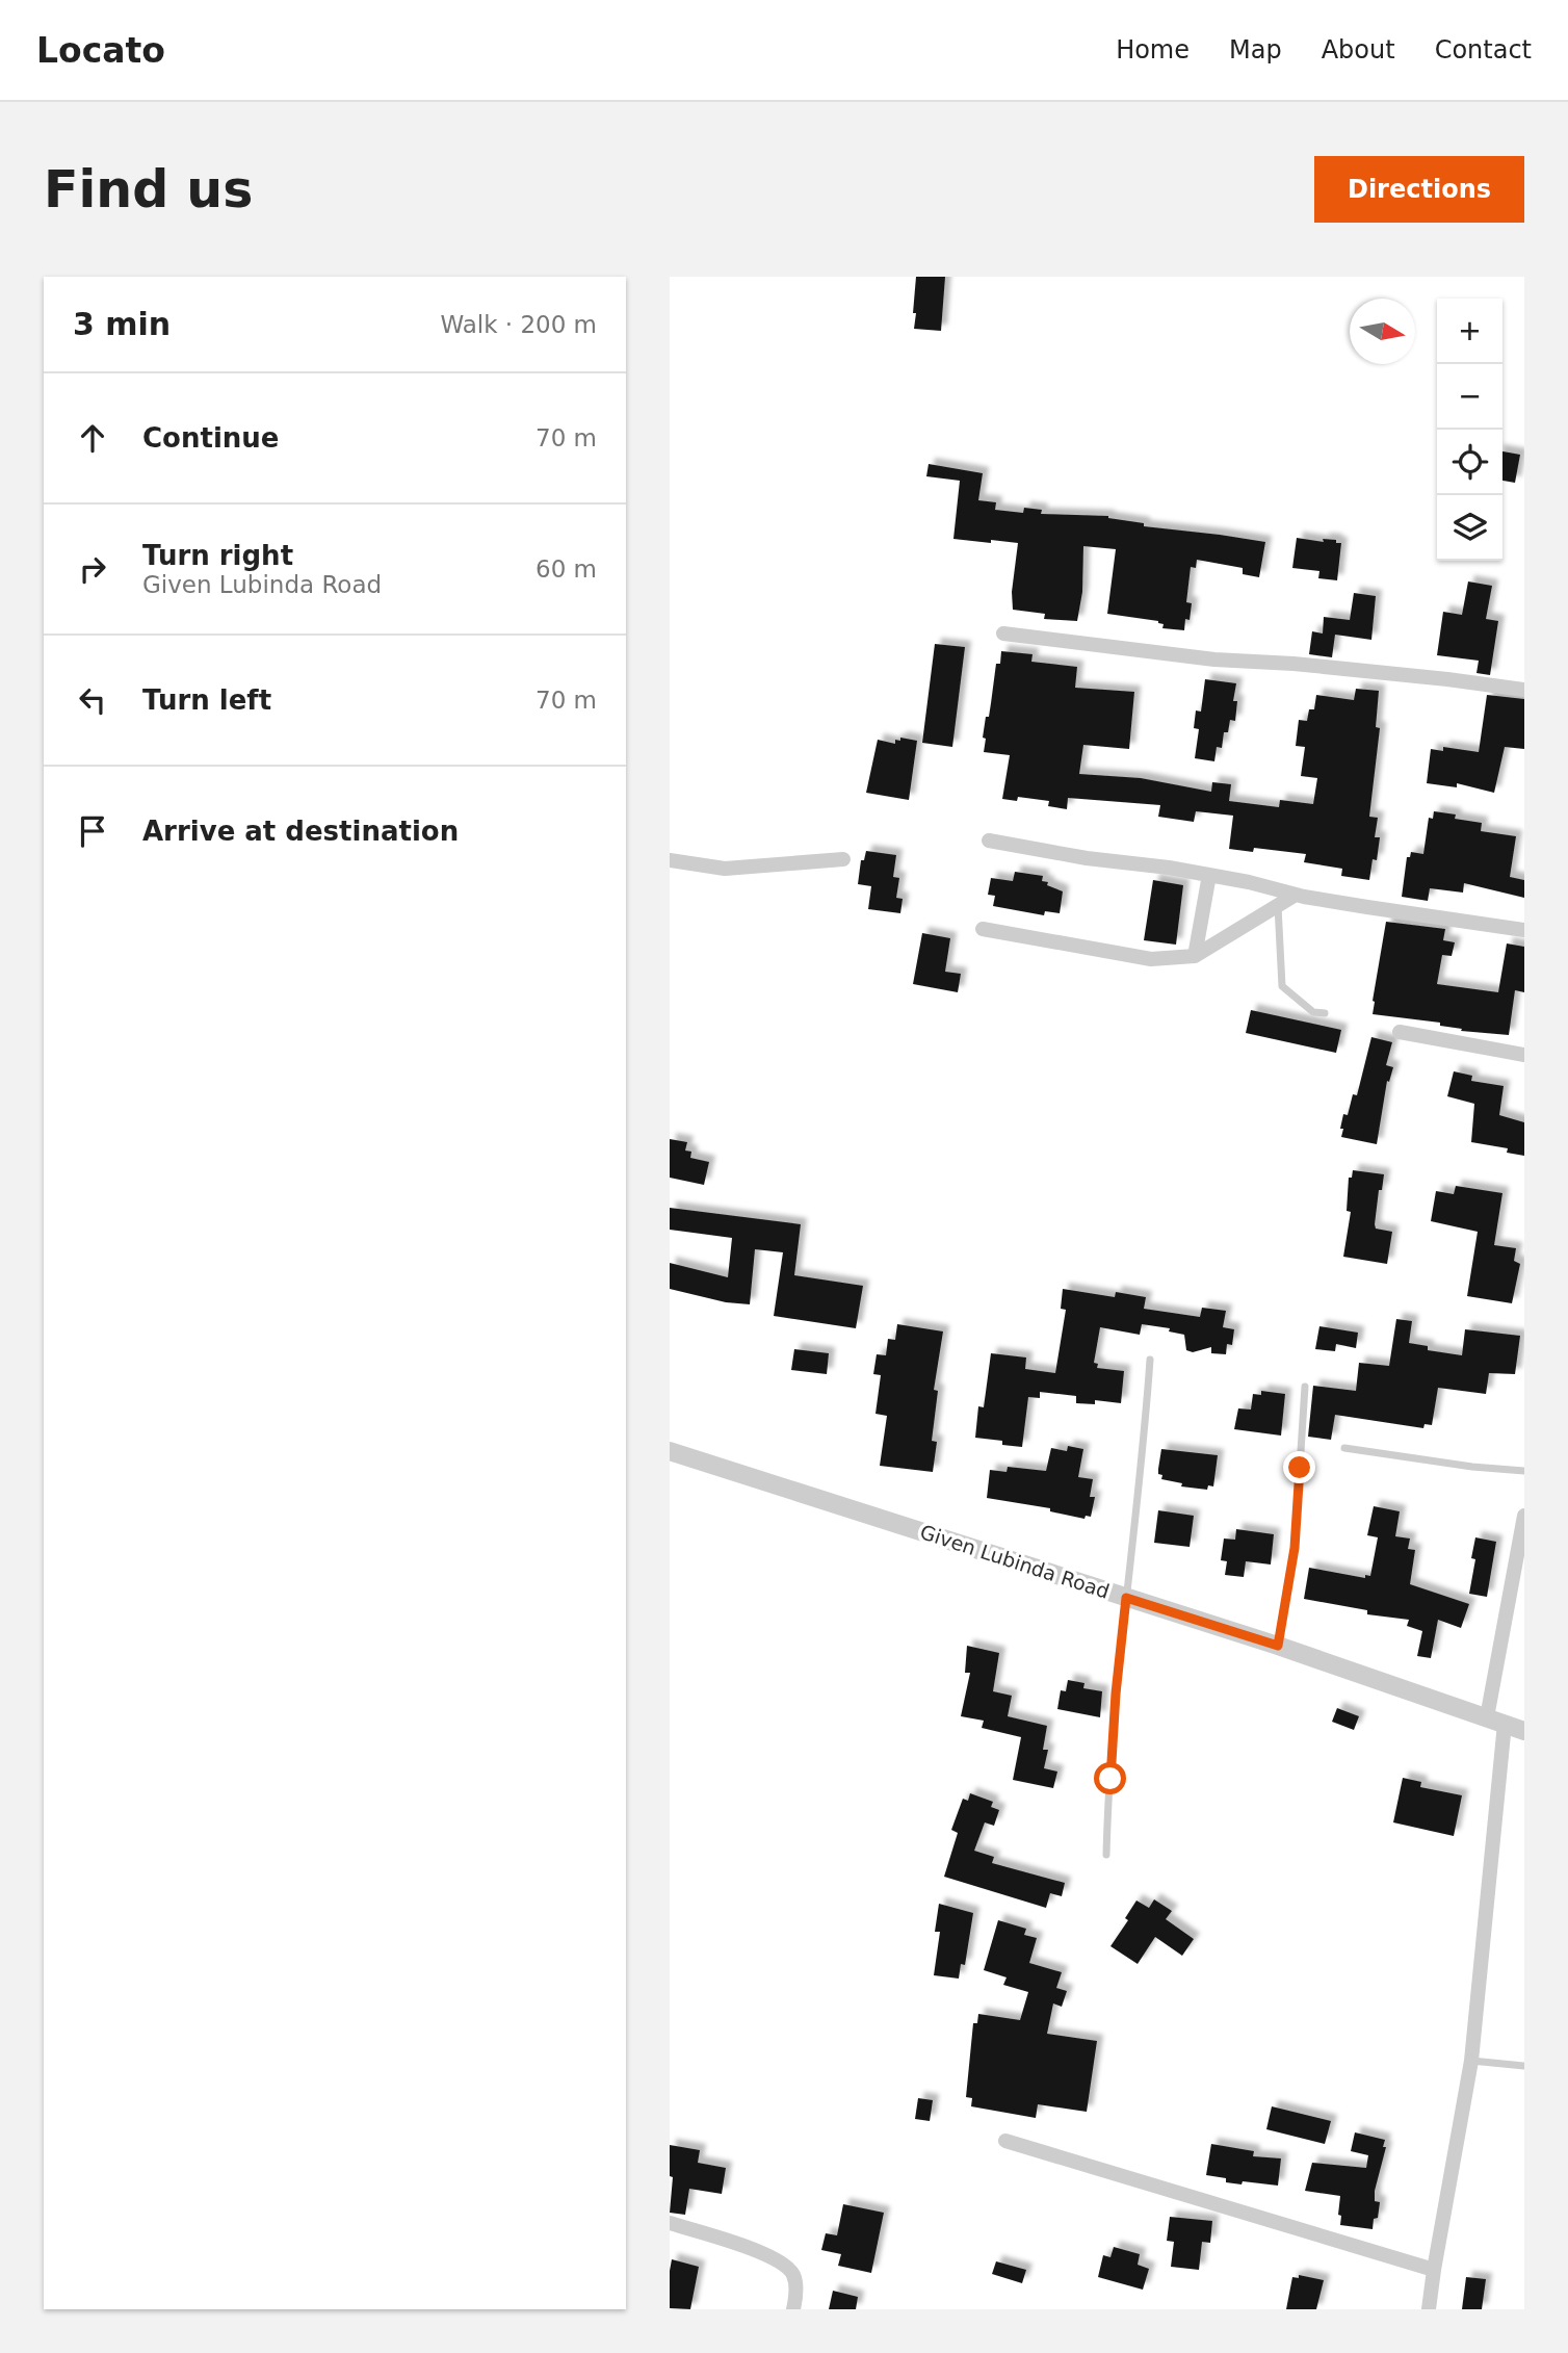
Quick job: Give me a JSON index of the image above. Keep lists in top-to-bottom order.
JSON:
{
  "streets": {
    "street": ["Given Lubinda Road"]
  },
  "north": "right",
  "page": {
    "header": "Locato",
    "nav": [
      "Home",
      "Map",
      "About",
      "Contact"
    ],
    "buttons": "Directions",
    "title": "Find us",
    "heading": ["3 min", "Walk · 200 m"],
    "map_buttons": ["+", "−"],
    "list": [
      ["Continue", "70 m"],
      ["Turn right", "Given Lubinda Road", "60 m"],
      ["Turn left", "70 m"],
      "Arrive at destination"
    ]
  }
}
